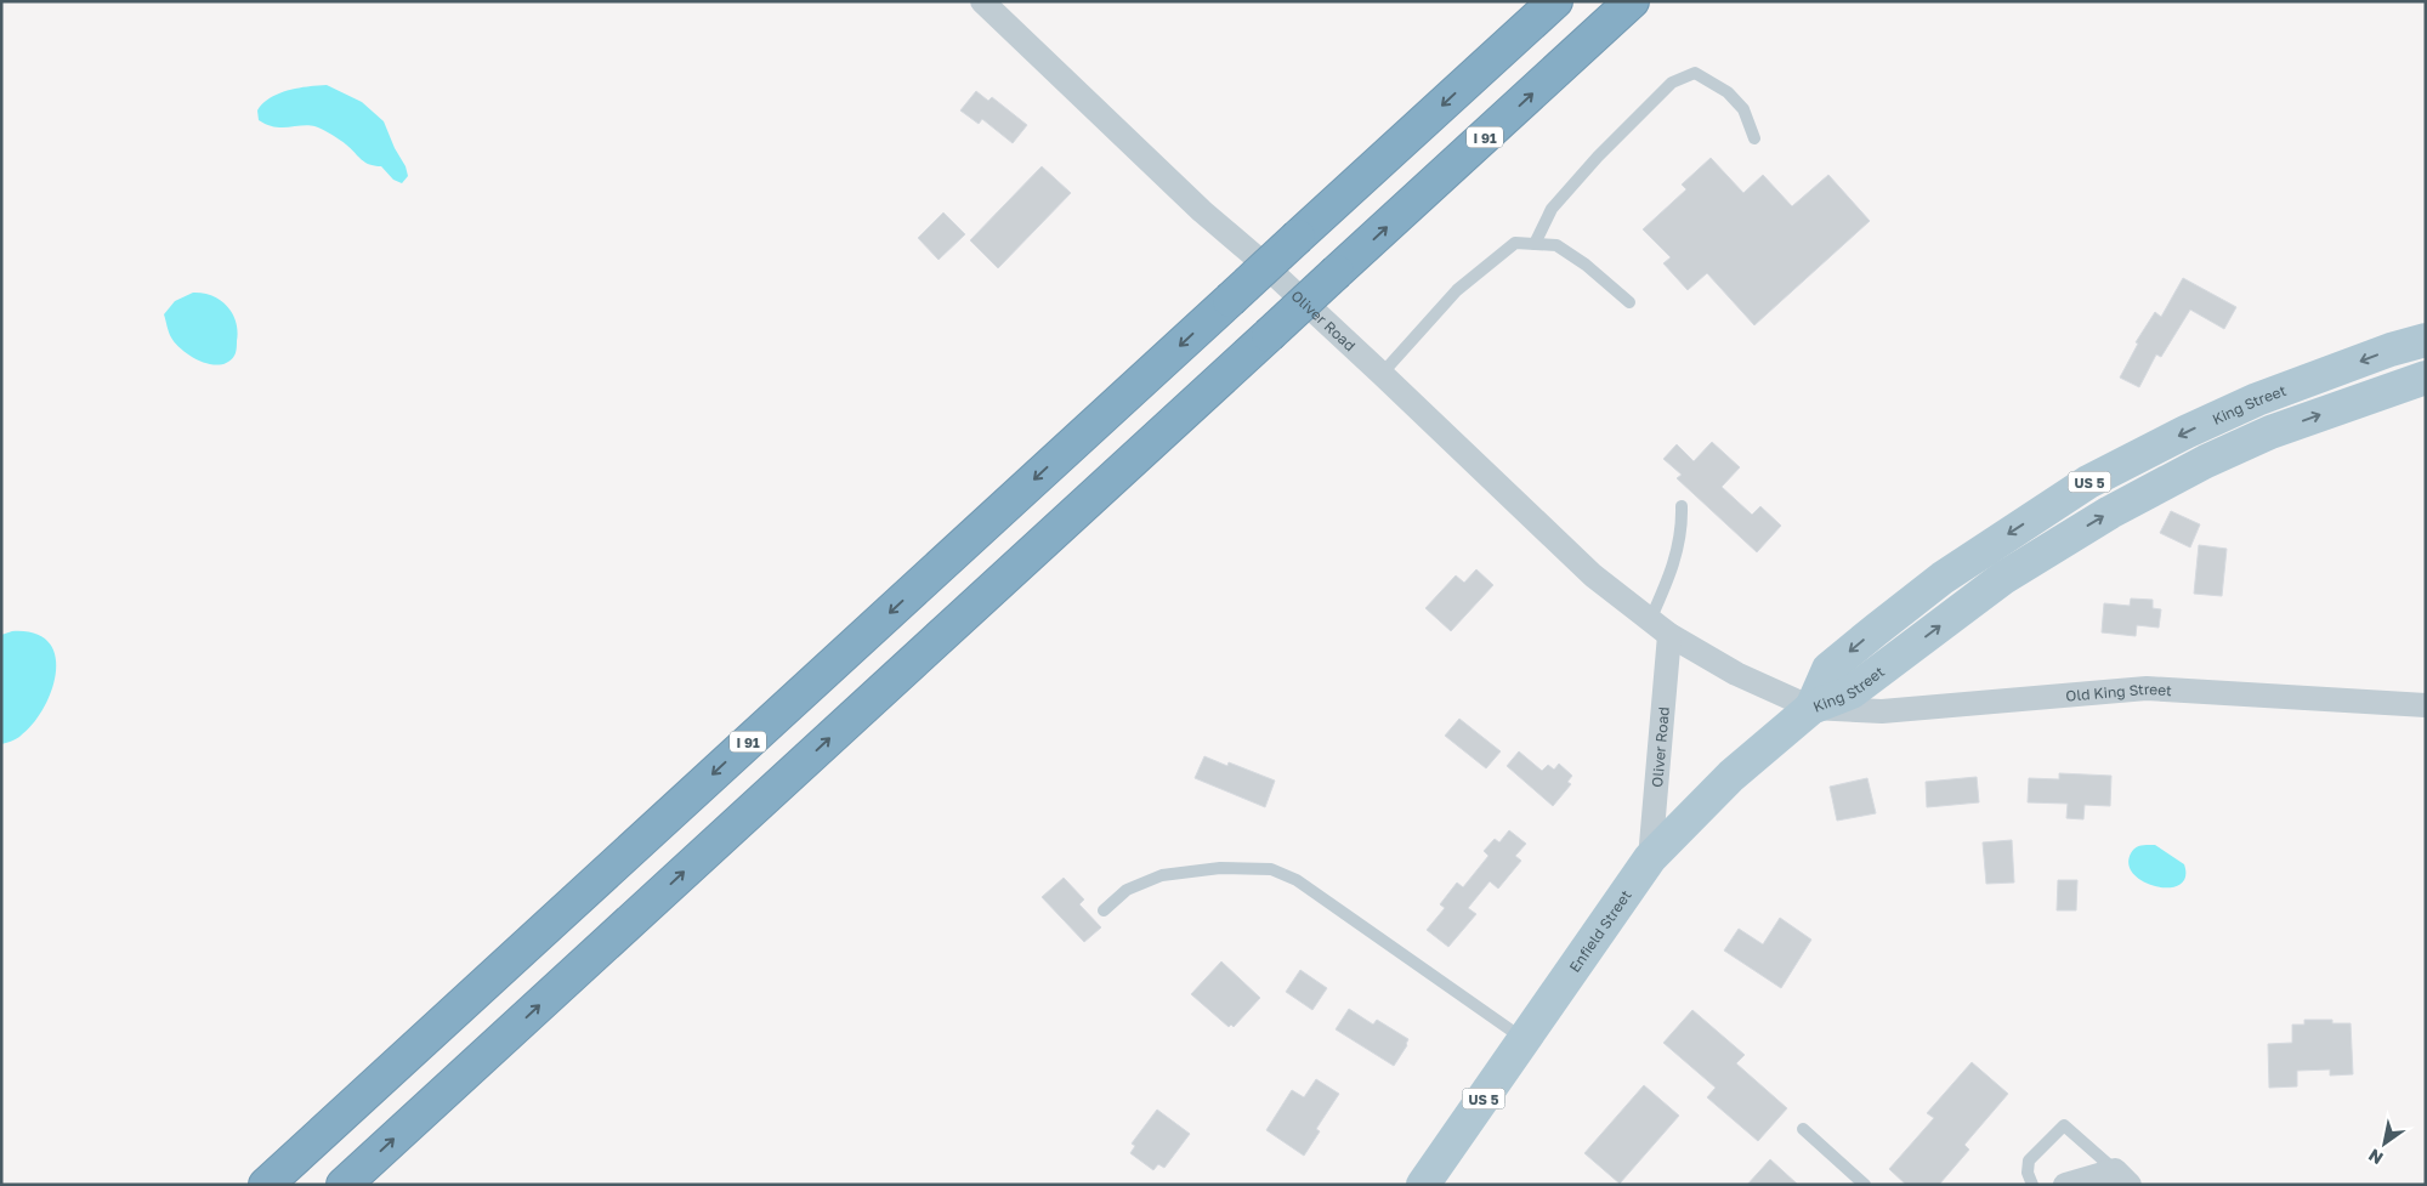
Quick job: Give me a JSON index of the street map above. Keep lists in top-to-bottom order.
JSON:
{
  "streets": {
    "highway": ["I 91"],
    "main road": ["King Street", "US 5", "Enfield Street"],
    "street": ["Oliver Road", "Old King Street"]
  },
  "crossings": [
    ["Oliver Road", "King Street"],
    ["Oliver Road", "Old King Street"],
    ["Oliver Road", "Enfield Street"],
    ["King Street", "Old King Street"],
    ["King Street", "Enfield Street"],
    ["Old King Street", "Enfield Street"]
  ],
  "north": "bottom left"
}
